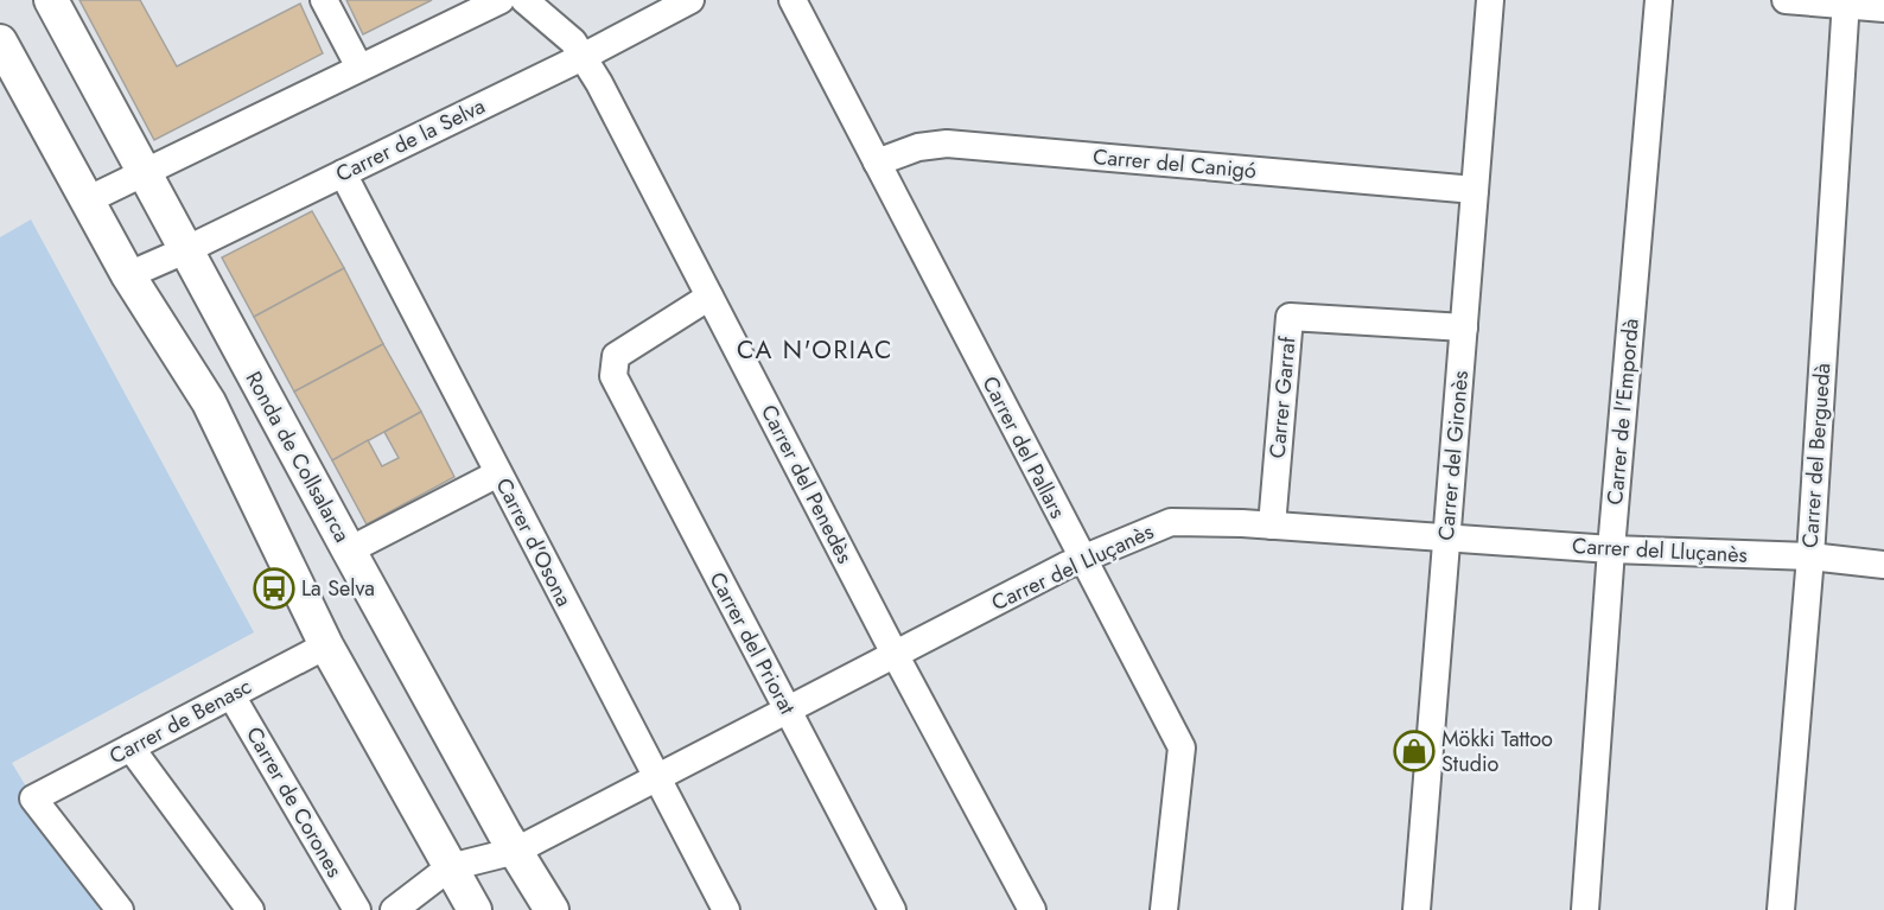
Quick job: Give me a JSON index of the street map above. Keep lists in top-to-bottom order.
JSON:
{
  "streets": {
    "street": [
      "Carrer de la Selva",
      "Carrer del Canigó",
      "Carrer Garraf",
      "Carrer de l'Empordà",
      "Carrer del Pallars",
      "Carrer del Gironès",
      "Carrer del Berguedà",
      "Ronda de Collsalarca",
      "Carrer del Penedès",
      "Carrer d'Osona",
      "Carrer del Lluçanès",
      "Carrer del Priorat",
      "Carrer de Benasc",
      "Carrer de Corones"
    ]
  },
  "crossings": [
    ["Carrer de la Selva", "Ronda de Collsalarca"],
    ["Carrer de la Selva", "Carrer del Penedès"],
    ["Carrer de la Selva", "Carrer d'Osona"],
    ["Carrer del Canigó", "Carrer del Pallars"],
    ["Carrer del Canigó", "Carrer del Gironès"],
    ["Carrer Garraf", "Carrer del Gironès"],
    ["Carrer Garraf", "Carrer del Lluçanès"],
    ["Carrer de l'Empordà", "Carrer del Lluçanès"],
    ["Carrer del Pallars", "Carrer del Lluçanès"],
    ["Carrer del Gironès", "Carrer del Lluçanès"],
    ["Carrer del Berguedà", "Carrer del Lluçanès"],
    ["Ronda de Collsalarca", "Carrer del Lluçanès"],
    ["Carrer del Penedès", "Carrer del Lluçanès"],
    ["Carrer del Penedès", "Carrer del Priorat"],
    ["Carrer d'Osona", "Carrer del Lluçanès"],
    ["Carrer del Lluçanès", "Carrer del Priorat"],
    ["Carrer de Benasc", "Carrer de Corones"]
  ],
  "districts": ["CA N'ORIAC"],
  "places": {
    "bus stop": ["La Selva"],
    "shop": ["Mökki Tattoo Studio"]
  }
}
